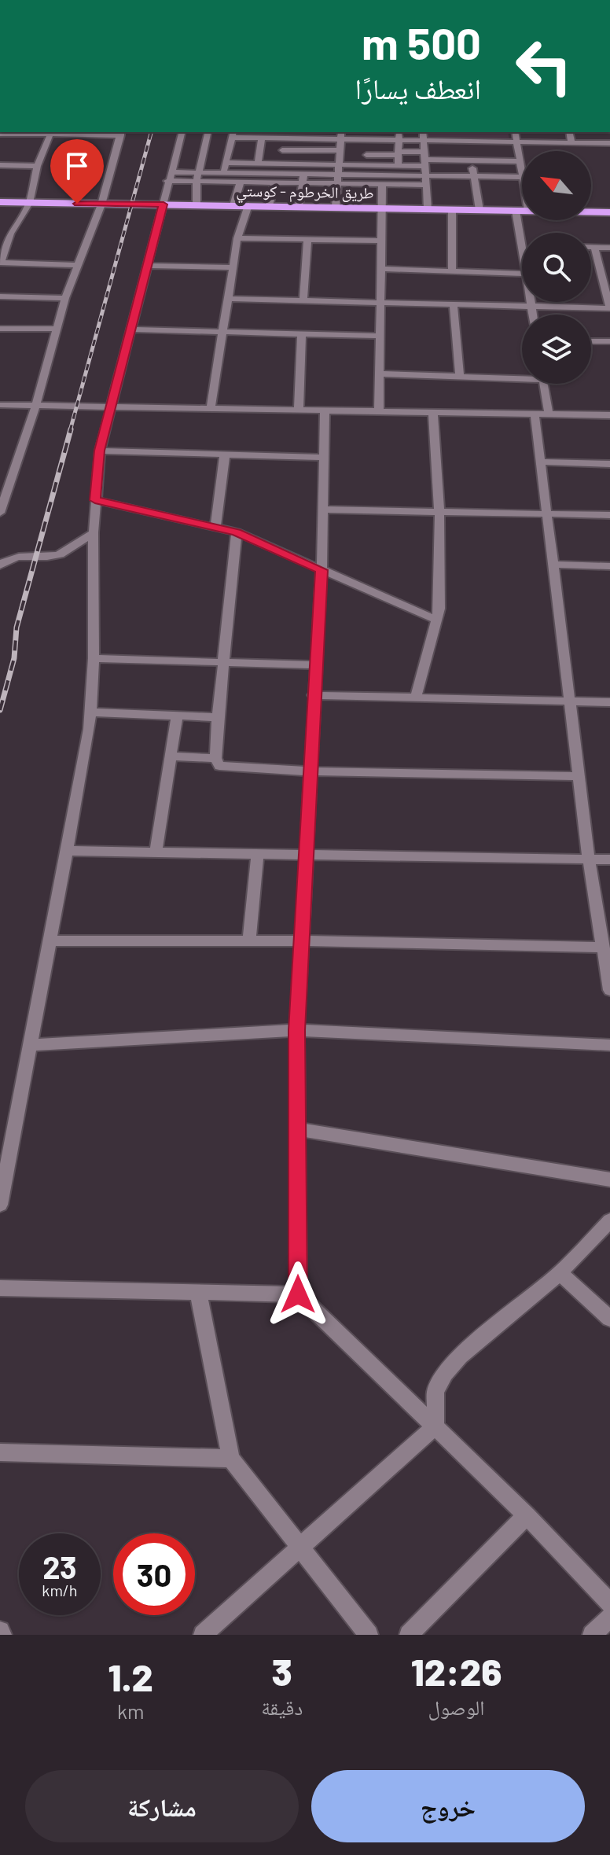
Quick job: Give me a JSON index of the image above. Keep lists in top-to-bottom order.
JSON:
{
  "streets": {
    "highway": ["طريق الخرطوم - كوستي"]
  },
  "north": "top left",
  "page": {
    "turn": ["500 m", "انعطف يسارًا"],
    "speed": "23 km/h",
    "limit": "30",
    "eta": [
      "12:26",
      "الوصول",
      "3",
      "دقيقة",
      "1.2",
      "km"
    ],
    "buttons": ["خروج", "مشاركة"]
  }
}
